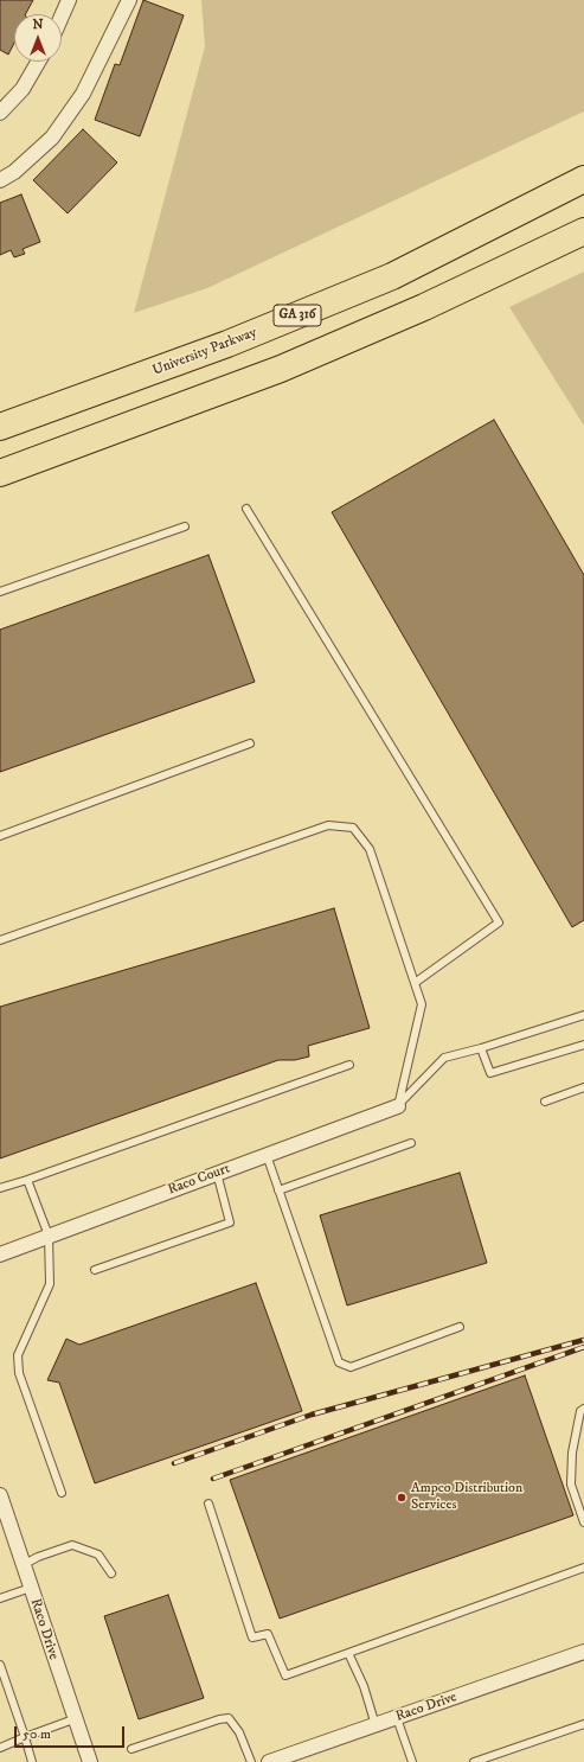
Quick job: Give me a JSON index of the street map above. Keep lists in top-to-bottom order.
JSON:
{
  "streets": {
    "highway": ["GA 316", "University Parkway"],
    "street": ["Raco Court", "Raco Drive"]
  },
  "places": ["Ampco Distribution Services"],
  "scale_bar": "50 m",
  "north": "top"
}
